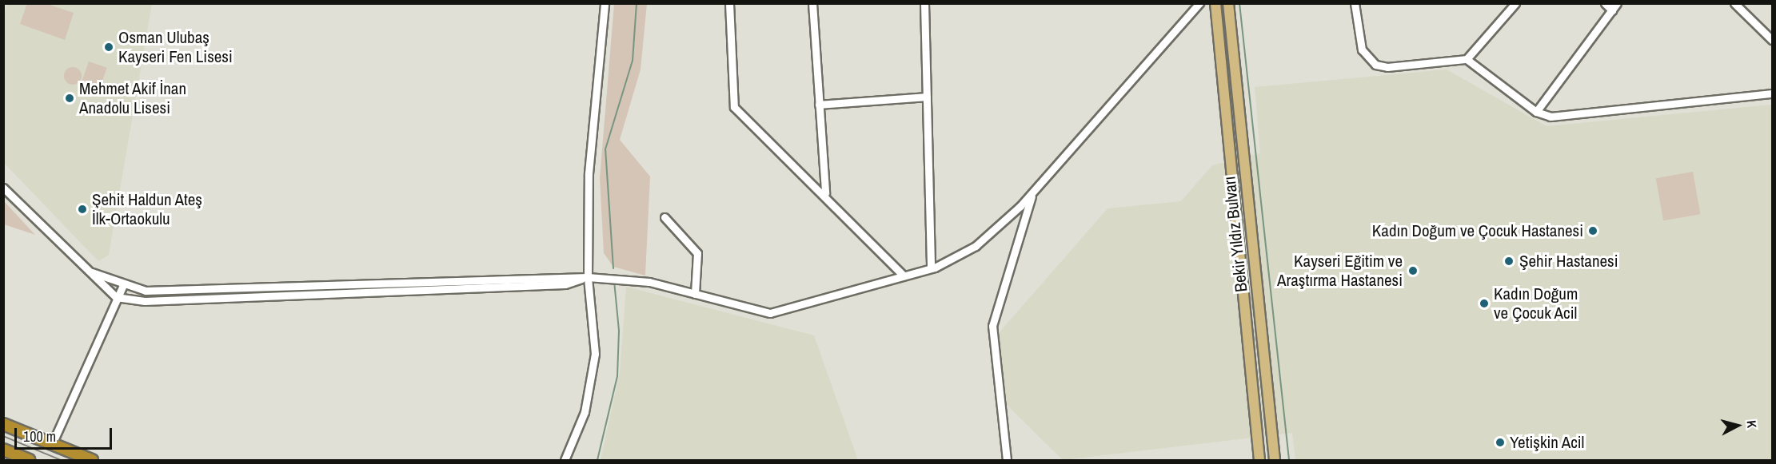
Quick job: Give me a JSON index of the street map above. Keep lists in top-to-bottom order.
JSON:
{
  "streets": {
    "main road": ["Bekir Yıldız Bulvarı"]
  },
  "places": [
    "Osman Ulubaş Kayseri Fen Lisesi",
    "Mehmet Akif İnan Anadolu Lisesi",
    "Şehit Haldun Ateş İlk-Ortaokulu",
    "Kadın Doğum ve Çocuk Hastanesi",
    "Şehir Hastanesi",
    "Kayseri Eğitim ve Araştırma Hastanesi",
    "Kadın Doğum ve Çocuk Acil",
    "Yetişkin Acil"
  ],
  "scale_bar": "100 m",
  "north": "right"
}
